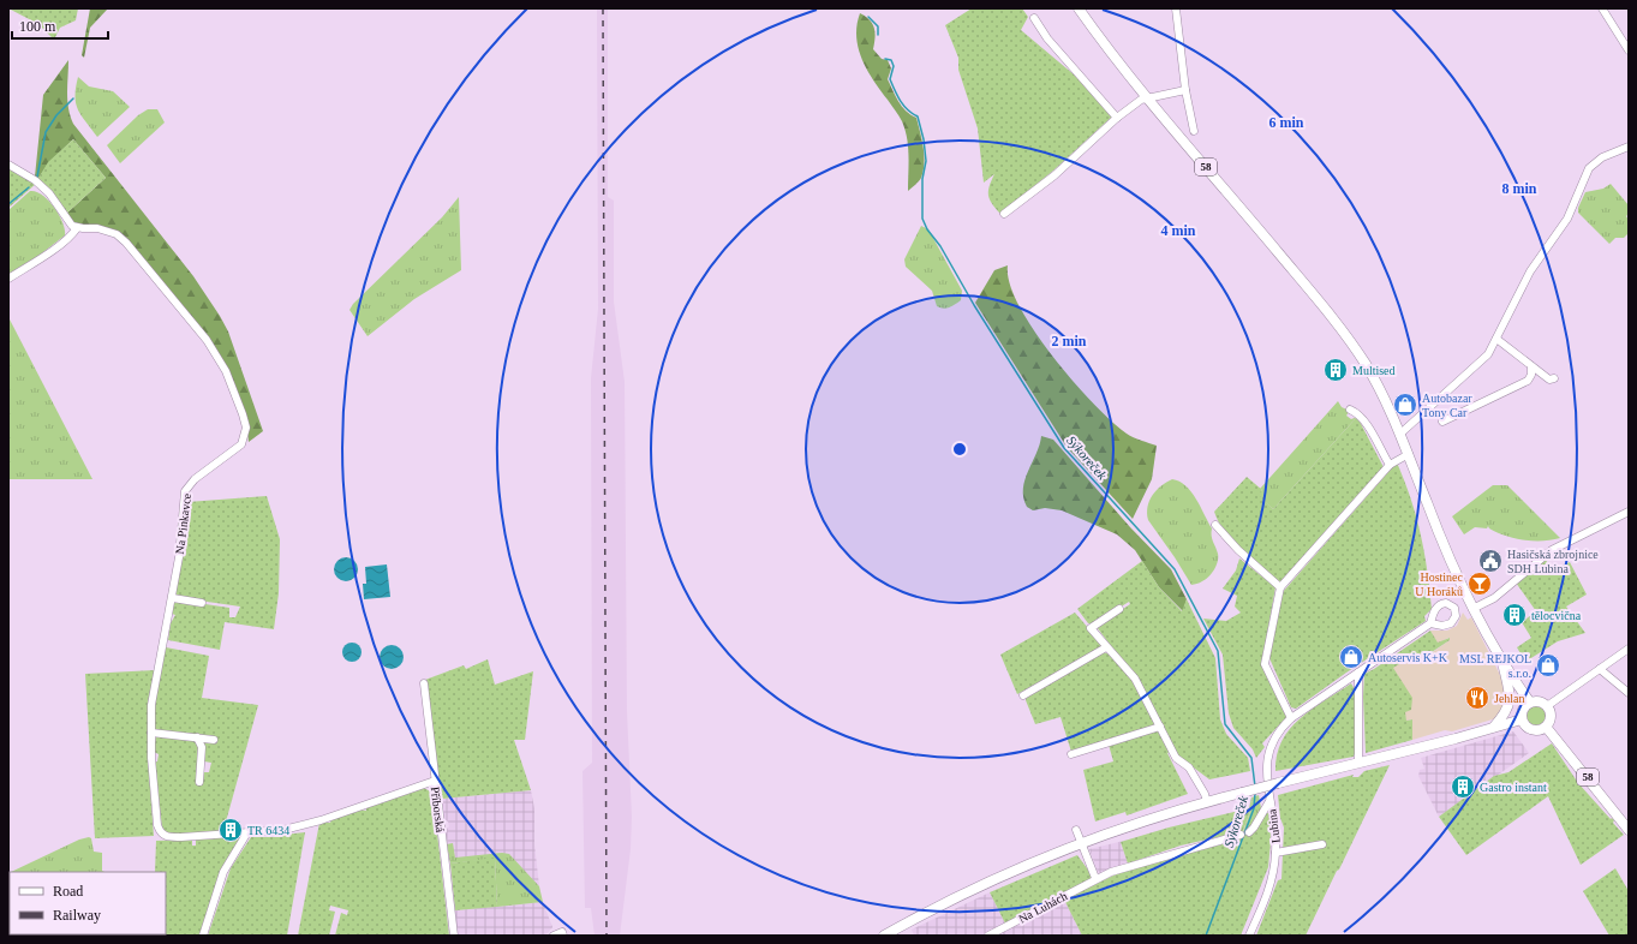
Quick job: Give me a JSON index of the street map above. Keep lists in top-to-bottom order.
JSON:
{
  "streets": {
    "main road": ["58"],
    "street": [
      "Na Pinkavce",
      "Příborská",
      "Lubina",
      "Na Luhách"
    ]
  },
  "crossings": [
    ["Na Pinkavce", "Příborská"],
    ["Lubina", "Na Luhách"]
  ],
  "water": ["Sýkoreček"],
  "places": {
    "building": [
      "Multised",
      "tělocvična",
      "Gastro instant",
      "TR 6434"
    ],
    "shop": ["Autobazar Tony Car", "Autoservis K+K", "MSL REJKOL s.r.o."],
    "public building": ["Hasičská zbrojnice SDH Lubina"],
    "bar": ["Hostinec U Horáků"],
    "restaurant": ["Jehlan"]
  },
  "legend": ["Road", "Railway"],
  "scale_bar": "100 m",
  "rings": [
    "6 min",
    "8 min",
    "4 min",
    "2 min"
  ]
}
